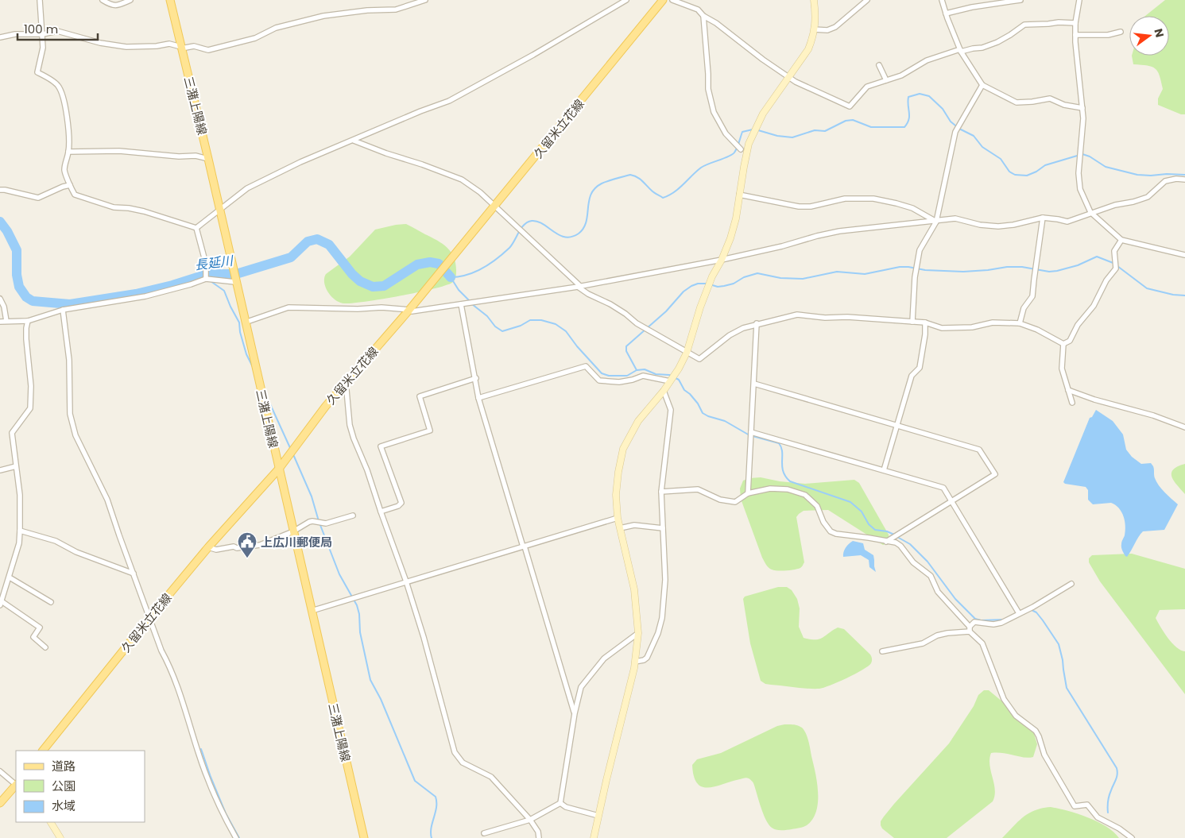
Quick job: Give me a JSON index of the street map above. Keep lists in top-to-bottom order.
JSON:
{
  "streets": {
    "main road": ["三潴上陽線", "久留米立花線"]
  },
  "crossings": [
    ["三潴上陽線", "久留米立花線"]
  ],
  "water": ["長延川"],
  "places": {
    "public building": ["上広川郵便局"]
  },
  "legend": ["道路", "公園", "水域"],
  "scale_bar": "100 m",
  "north": "right"
}
